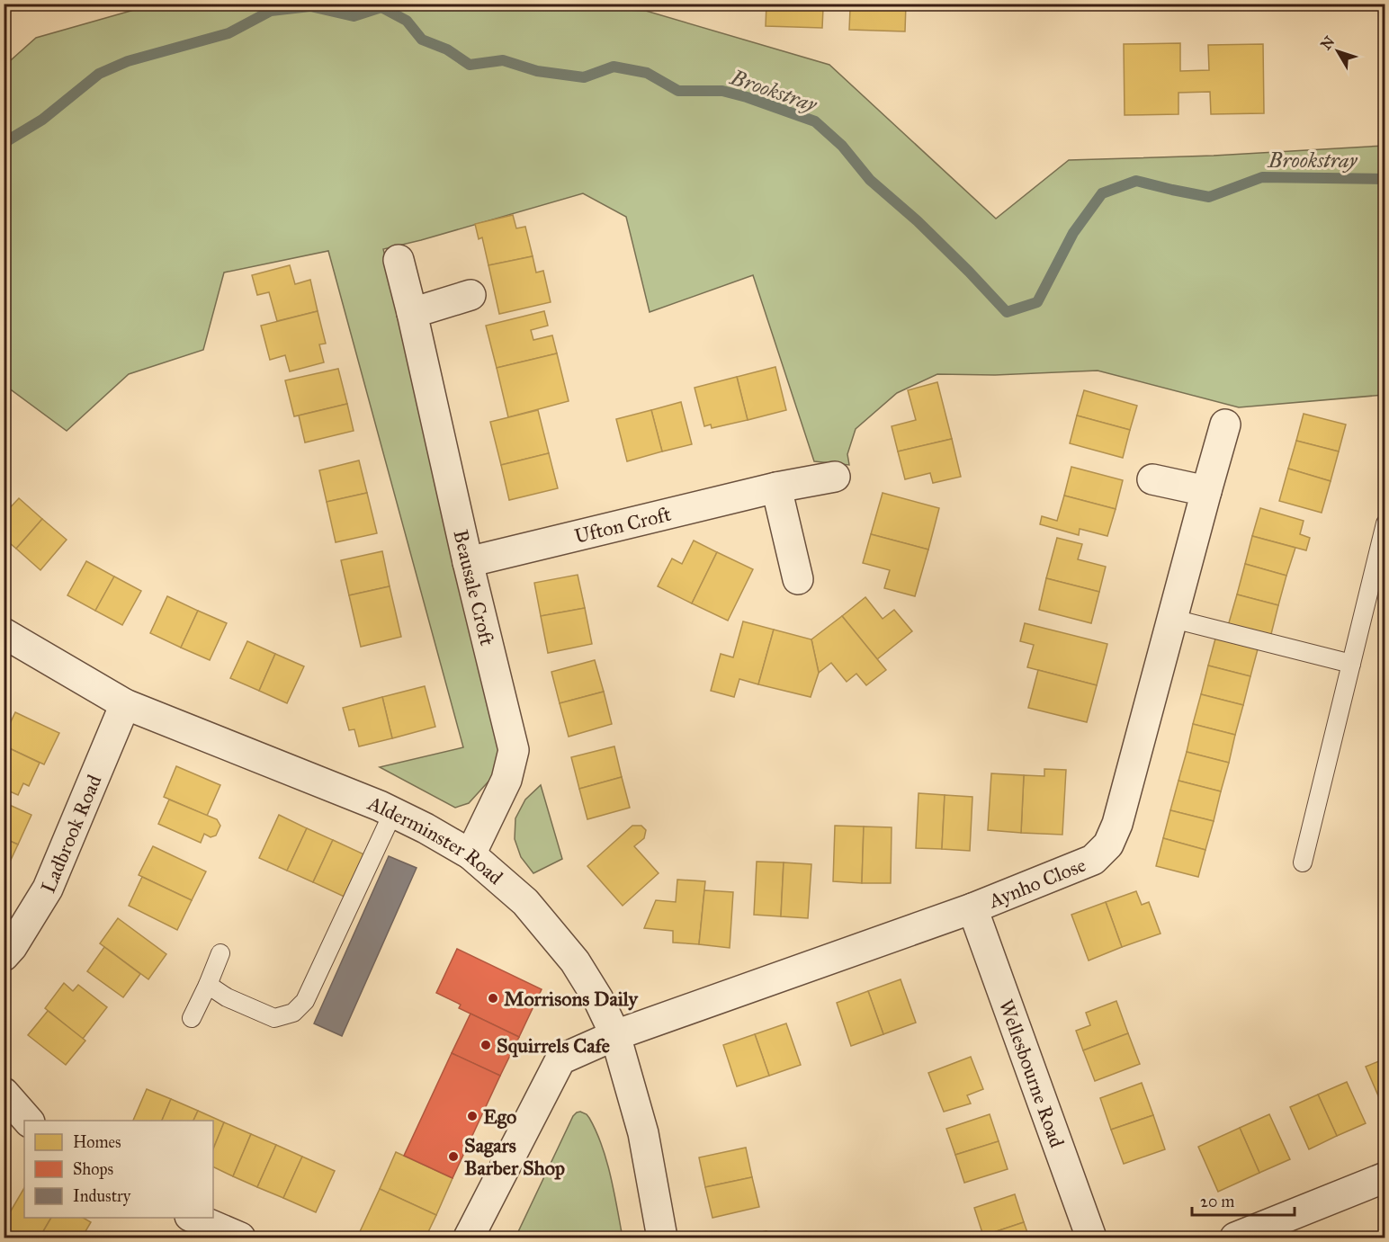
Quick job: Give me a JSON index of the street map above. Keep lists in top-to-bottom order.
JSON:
{
  "streets": {
    "street": [
      "Ufton Croft",
      "Beausale Croft",
      "Ladbrook Road",
      "Alderminster Road",
      "Aynho Close",
      "Wellesbourne Road"
    ]
  },
  "crossings": [
    ["Ufton Croft", "Beausale Croft"],
    ["Beausale Croft", "Alderminster Road"],
    ["Ladbrook Road", "Alderminster Road"],
    ["Alderminster Road", "Aynho Close"],
    ["Aynho Close", "Wellesbourne Road"]
  ],
  "water": ["Brookstray"],
  "places": [
    "Morrisons Daily",
    "Squirrels Cafe",
    "Ego",
    "Sagars Barber Shop"
  ],
  "legend": ["Homes", "Shops", "Industry"],
  "scale_bar": "20 m",
  "north": "top left"
}
